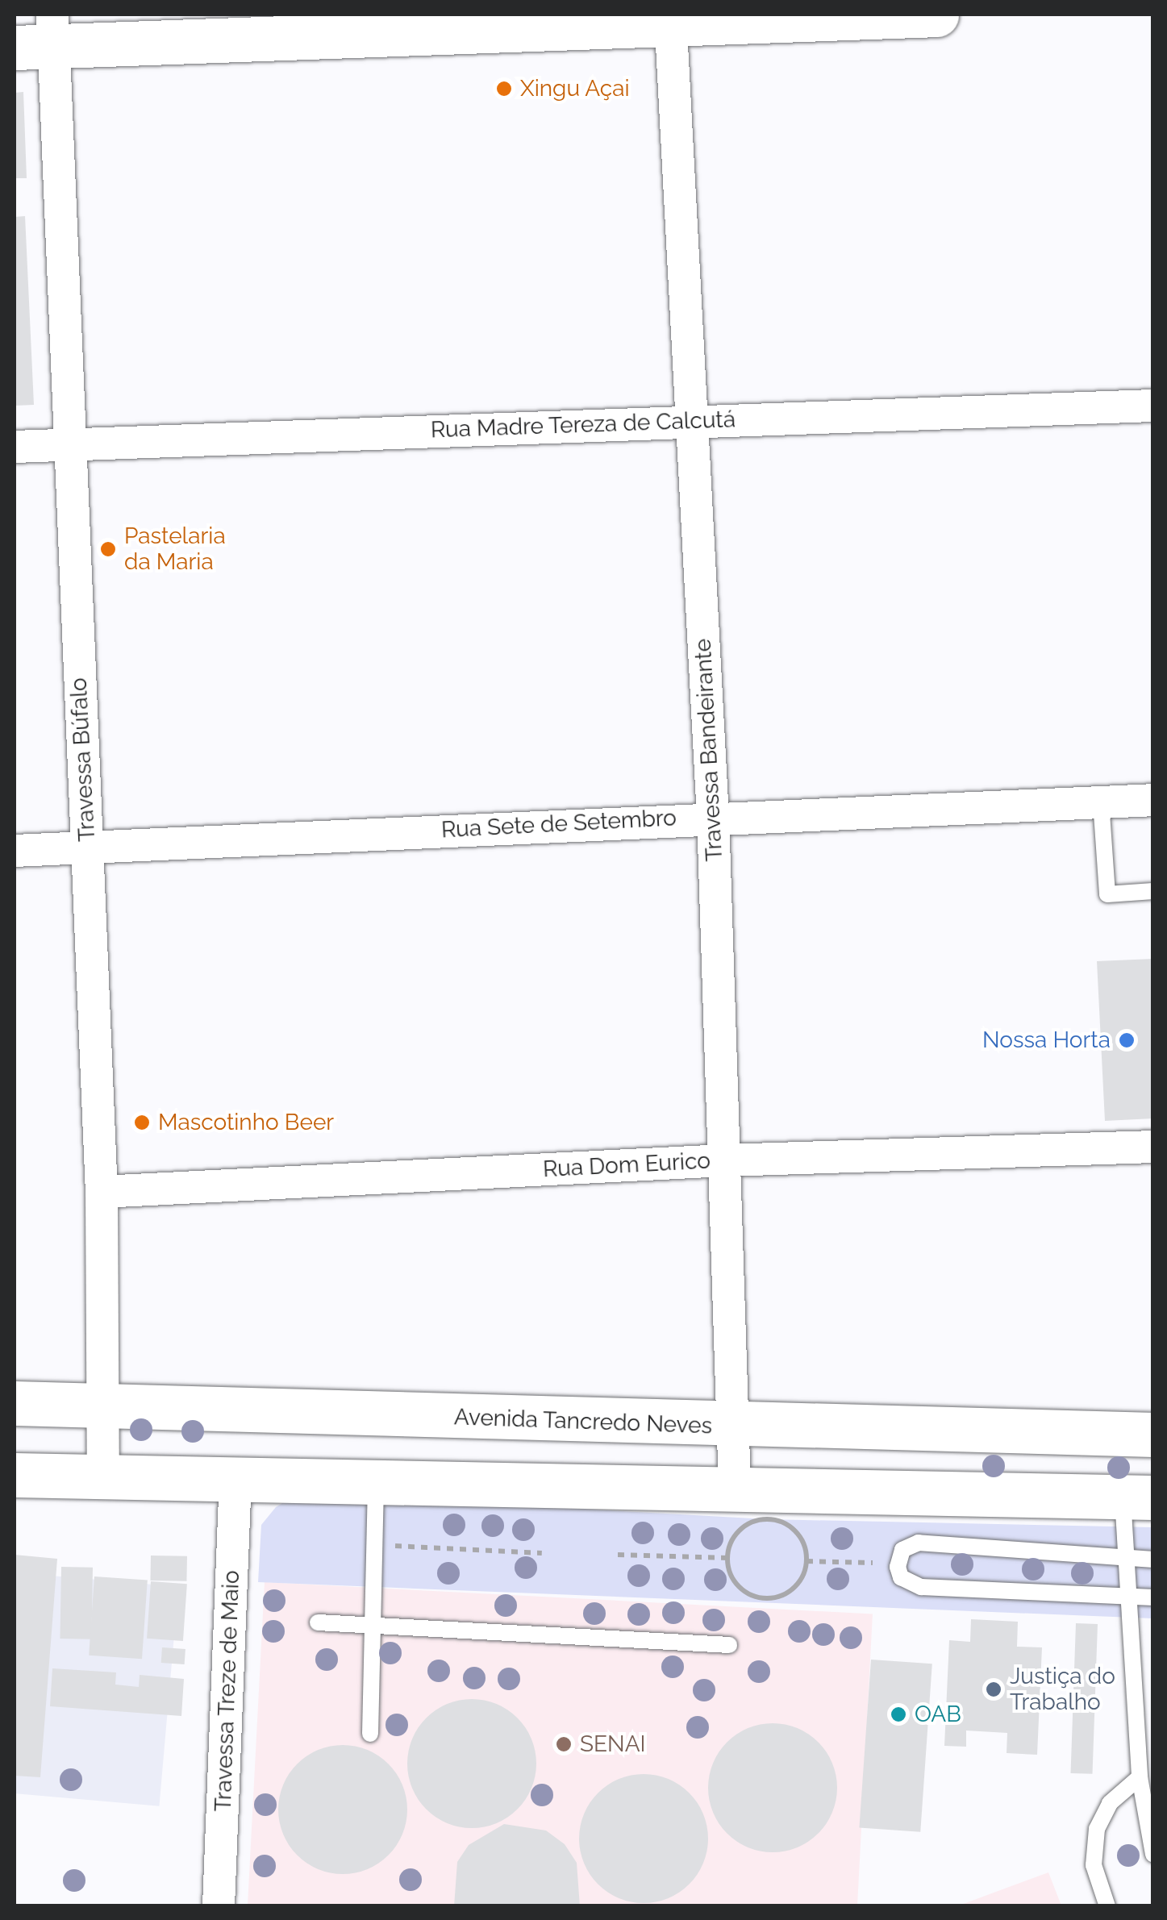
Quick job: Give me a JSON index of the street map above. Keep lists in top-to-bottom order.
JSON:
{
  "streets": {
    "street": [
      "Rua Madre Tereza de Calcutá",
      "Travessa Bandeirante",
      "Travessa Búfalo",
      "Rua Sete de Setembro",
      "Rua Dom Eurico",
      "Avenida Tancredo Neves",
      "Travessa Treze de Maio"
    ]
  },
  "crossings": [
    ["Rua Madre Tereza de Calcutá", "Travessa Bandeirante"],
    ["Rua Madre Tereza de Calcutá", "Travessa Búfalo"],
    ["Travessa Bandeirante", "Rua Sete de Setembro"],
    ["Travessa Bandeirante", "Rua Dom Eurico"],
    ["Travessa Bandeirante", "Avenida Tancredo Neves"],
    ["Travessa Búfalo", "Rua Sete de Setembro"],
    ["Travessa Búfalo", "Rua Dom Eurico"],
    ["Travessa Búfalo", "Avenida Tancredo Neves"]
  ],
  "places": [
    "Xingu Açai",
    "Pastelaria da Maria",
    "Nossa Horta",
    "Mascotinho Beer",
    "Justiça do Trabalho",
    "OAB",
    "SENAI"
  ]
}
